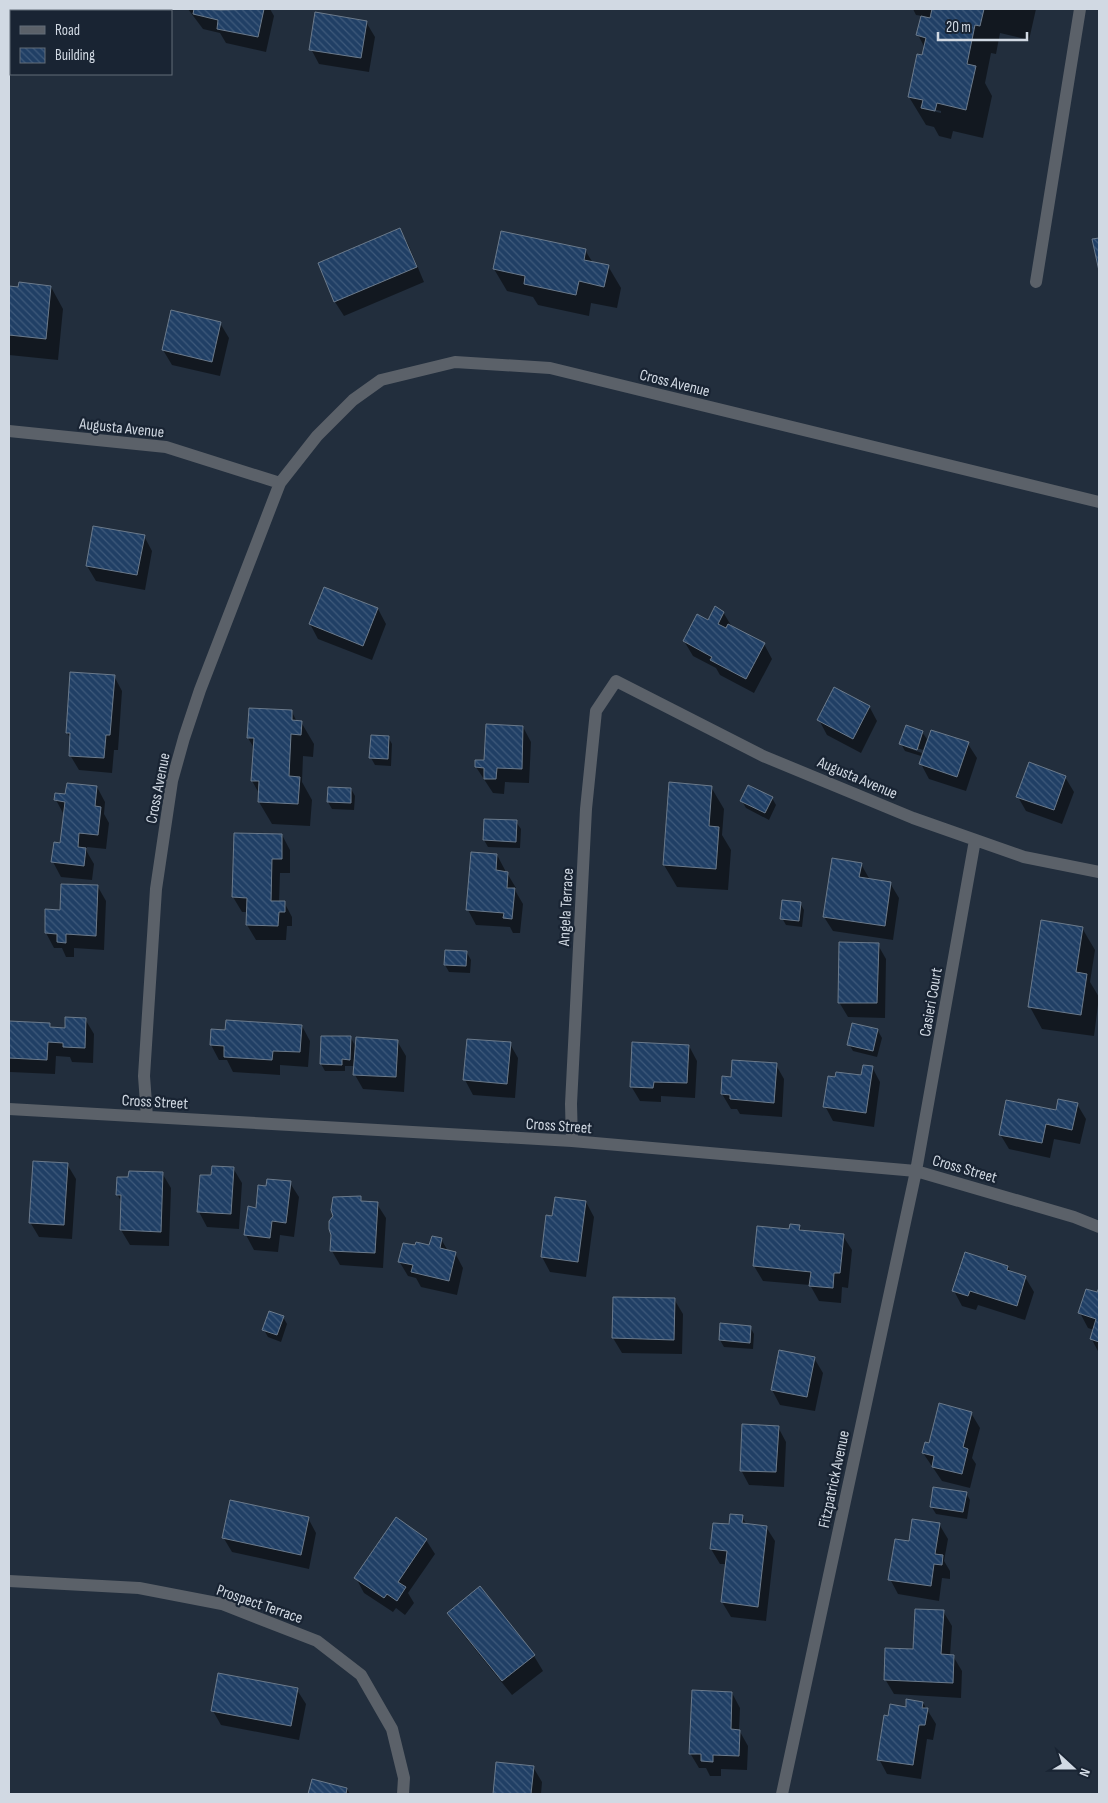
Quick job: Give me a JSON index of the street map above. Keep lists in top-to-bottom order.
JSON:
{
  "streets": {
    "street": [
      "Cross Avenue",
      "Augusta Avenue",
      "Angela Terrace",
      "Casieri Court",
      "Cross Street",
      "Fitzpatrick Avenue",
      "Prospect Terrace"
    ]
  },
  "crossings": [
    ["Cross Avenue", "Augusta Avenue"],
    ["Cross Avenue", "Cross Street"],
    ["Augusta Avenue", "Angela Terrace"],
    ["Augusta Avenue", "Casieri Court"],
    ["Angela Terrace", "Cross Street"],
    ["Casieri Court", "Cross Street"],
    ["Casieri Court", "Fitzpatrick Avenue"],
    ["Cross Street", "Fitzpatrick Avenue"]
  ],
  "legend": ["Road", "Building"],
  "scale_bar": "20 m",
  "north": "right"
}
